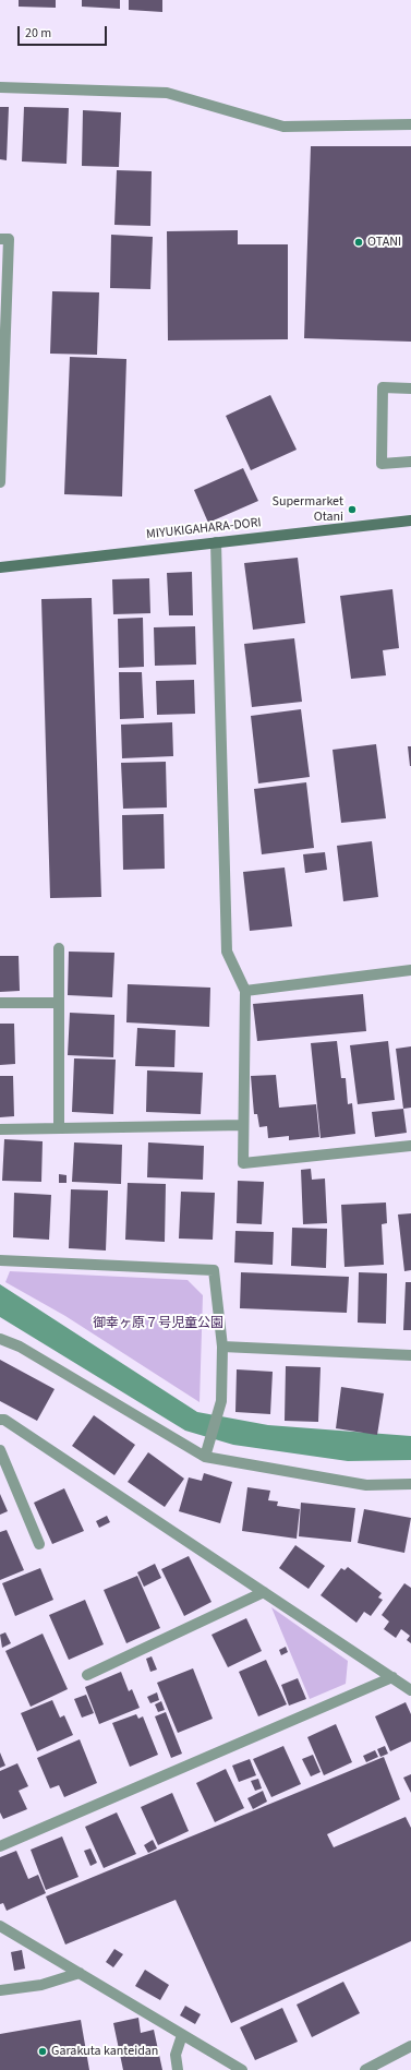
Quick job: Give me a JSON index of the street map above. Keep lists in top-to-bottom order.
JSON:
{
  "streets": {
    "street": ["MIYUKIGAHARA-DORI"]
  },
  "parks": ["御幸ヶ原７号児童公園"],
  "places": ["OTANI", "Supermarket Otani", "Garakuta kanteidan"],
  "scale_bar": "20 m"
}
